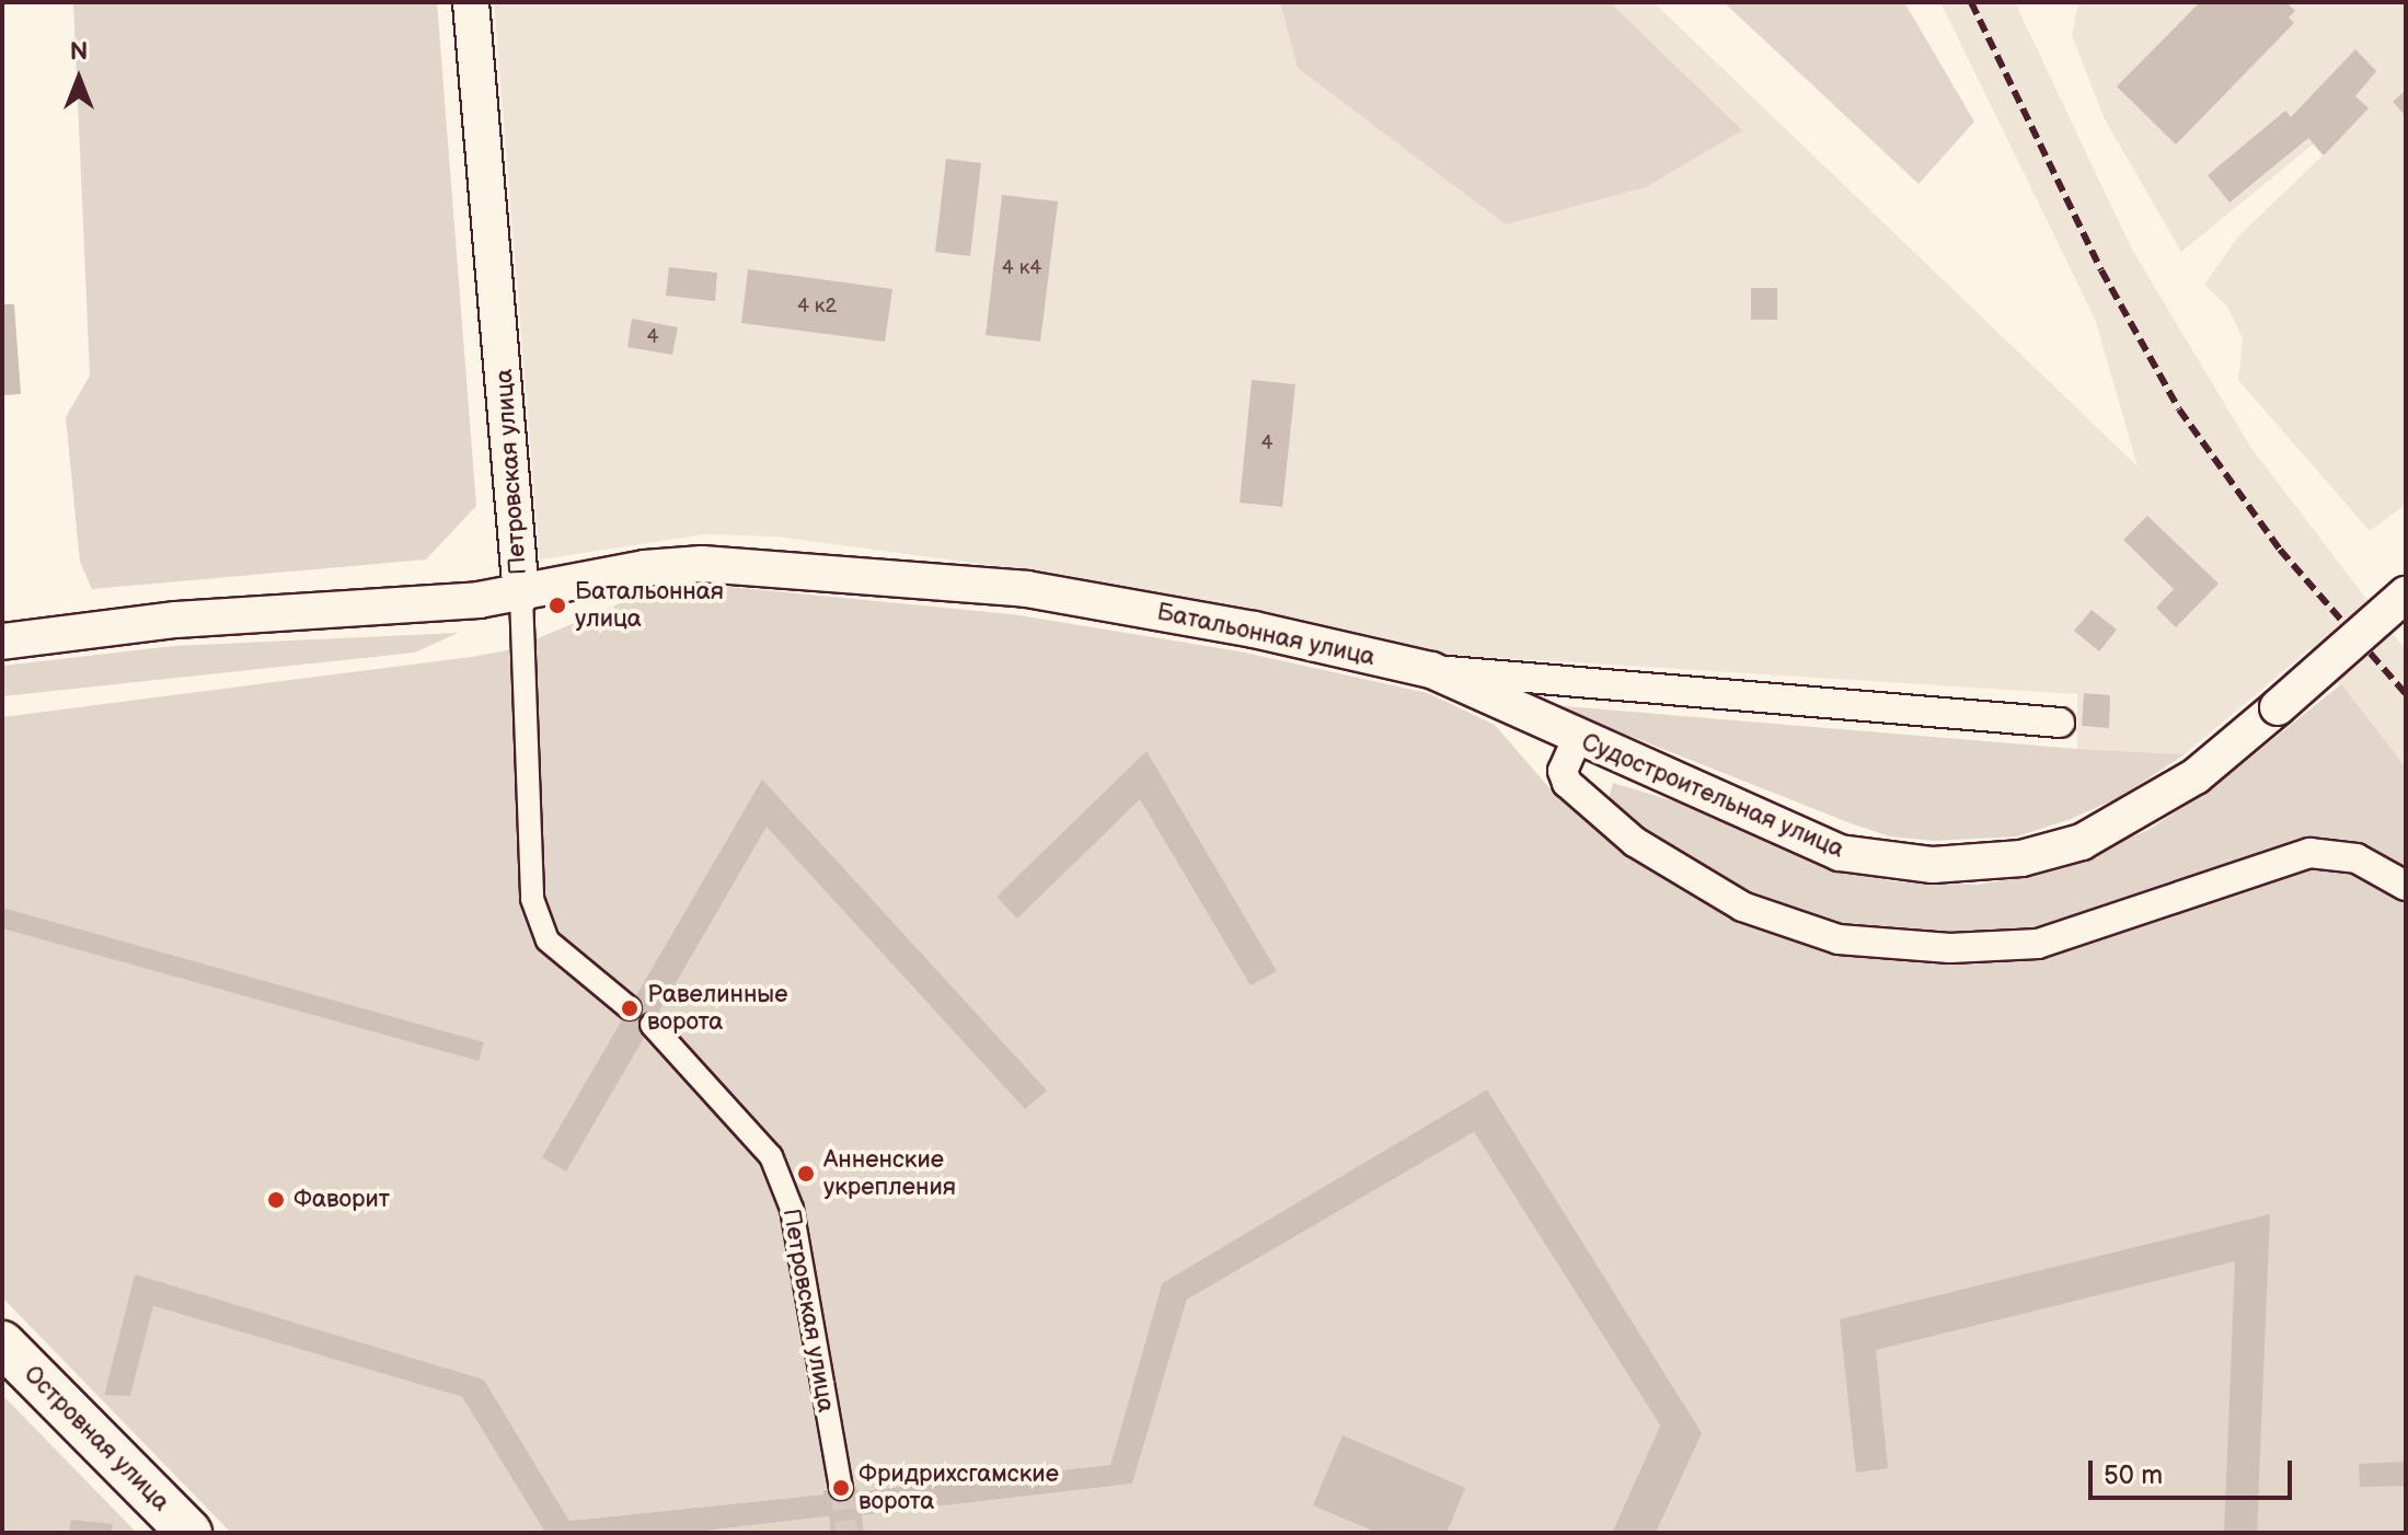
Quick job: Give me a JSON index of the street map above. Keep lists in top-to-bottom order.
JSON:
{
  "streets": {
    "main road": ["Островная улица"],
    "street": ["Петровская улица", "Батальонная улица", "Судостроительная улица"]
  },
  "crossings": [
    ["Петровская улица", "Батальонная улица"],
    ["Батальонная улица", "Судостроительная улица"]
  ],
  "places": [
    "Батальонная улица",
    "Равелинные ворота",
    "Анненские укрепления",
    "Фаворит",
    "Фридрихсгамские ворота"
  ],
  "house_numbers": [
    "4 к4",
    "4 к2",
    "4",
    "4"
  ],
  "scale_bar": "50 m",
  "north": "top"
}
